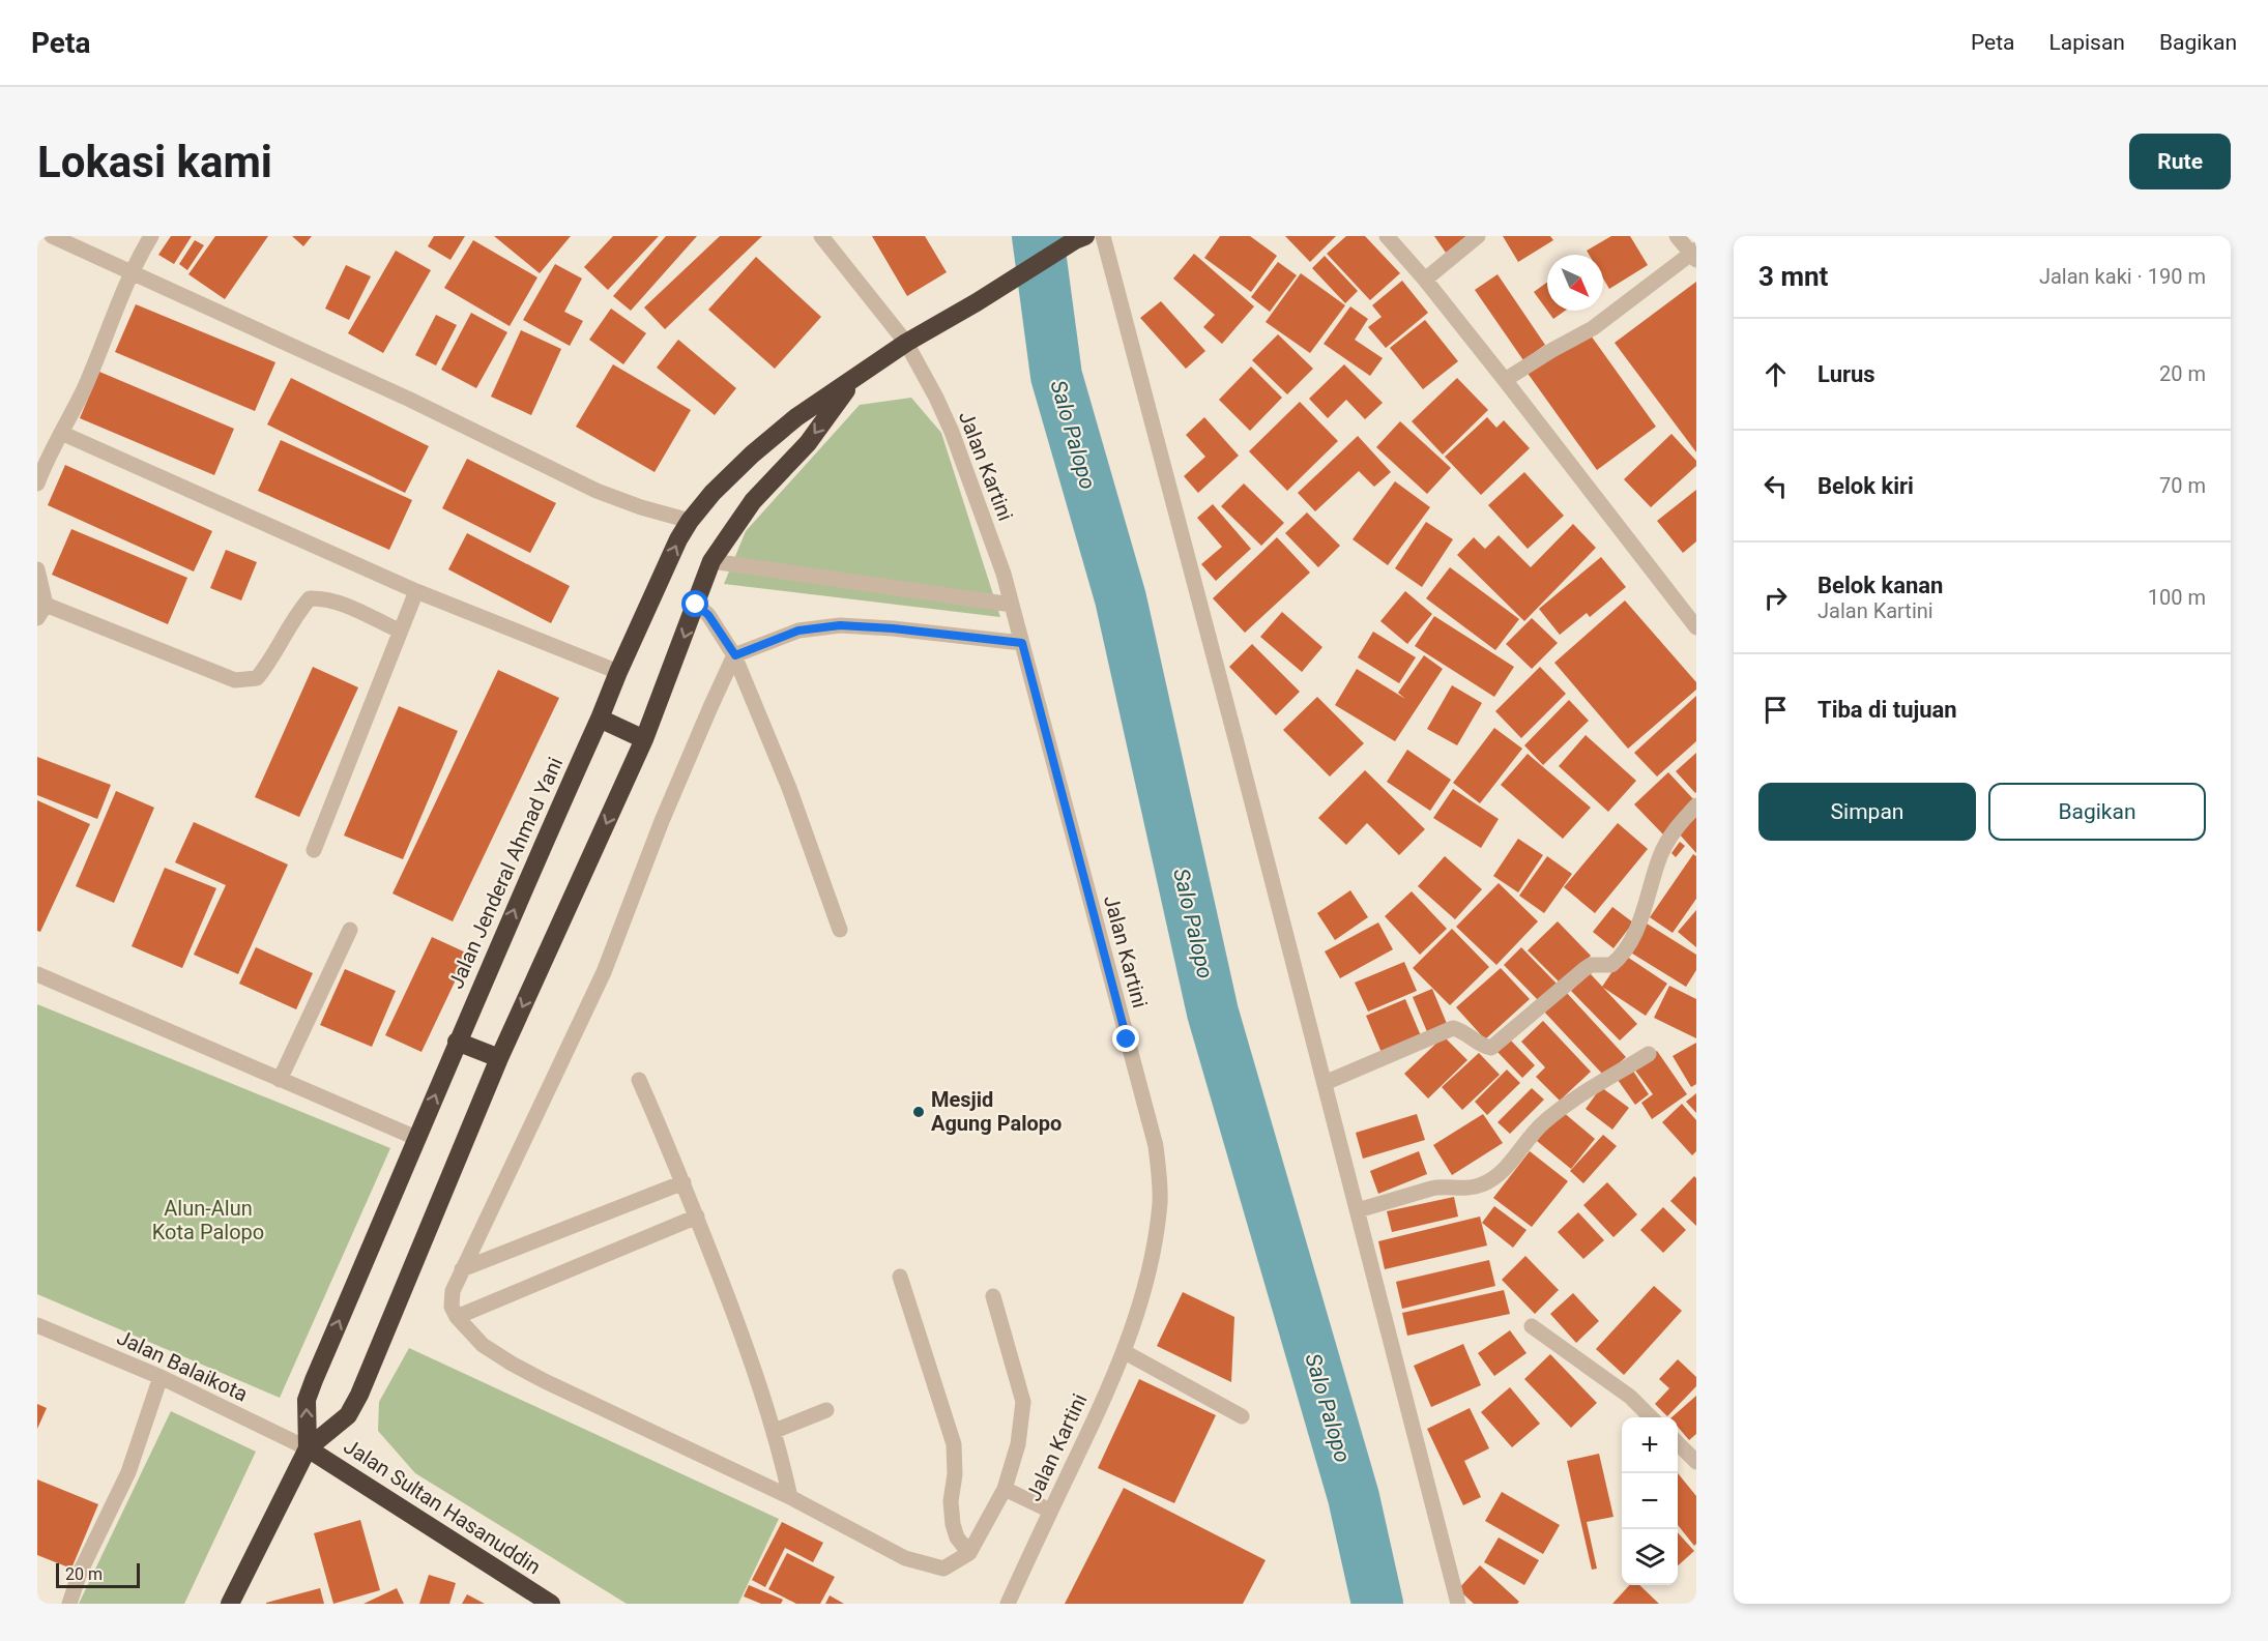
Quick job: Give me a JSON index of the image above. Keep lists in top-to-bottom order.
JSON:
{
  "streets": {
    "highway": ["Jalan Jenderal Ahmad Yani", "Jalan Sultan Hasanuddin"],
    "street": ["Jalan Kartini", "Jalan Balaikota"]
  },
  "crossings": [
    ["Jalan Kartini", "Jalan Jenderal Ahmad Yani"],
    ["Jalan Jenderal Ahmad Yani", "Jalan Balaikota"],
    ["Jalan Jenderal Ahmad Yani", "Jalan Sultan Hasanuddin"],
    ["Jalan Balaikota", "Jalan Sultan Hasanuddin"]
  ],
  "water": ["Salo Palopo"],
  "parks": ["Alun-Alun Kota Palopo"],
  "places": ["Mesjid Agung Palopo"],
  "scale_bar": "20 m",
  "north": "bottom right",
  "page": {
    "header": "Peta",
    "nav": ["Peta", "Lapisan", "Bagikan"],
    "buttons": [
      "Rute",
      ["Simpan", "Bagikan"]
    ],
    "title": "Lokasi kami",
    "heading": ["3 mnt", "Jalan kaki · 190 m"],
    "list": [
      ["Lurus", "20 m"],
      ["Belok kiri", "70 m"],
      ["Belok kanan", "Jalan Kartini", "100 m"],
      "Tiba di tujuan"
    ],
    "map_buttons": ["+", "−"],
    "scale": "20 m"
  }
}
